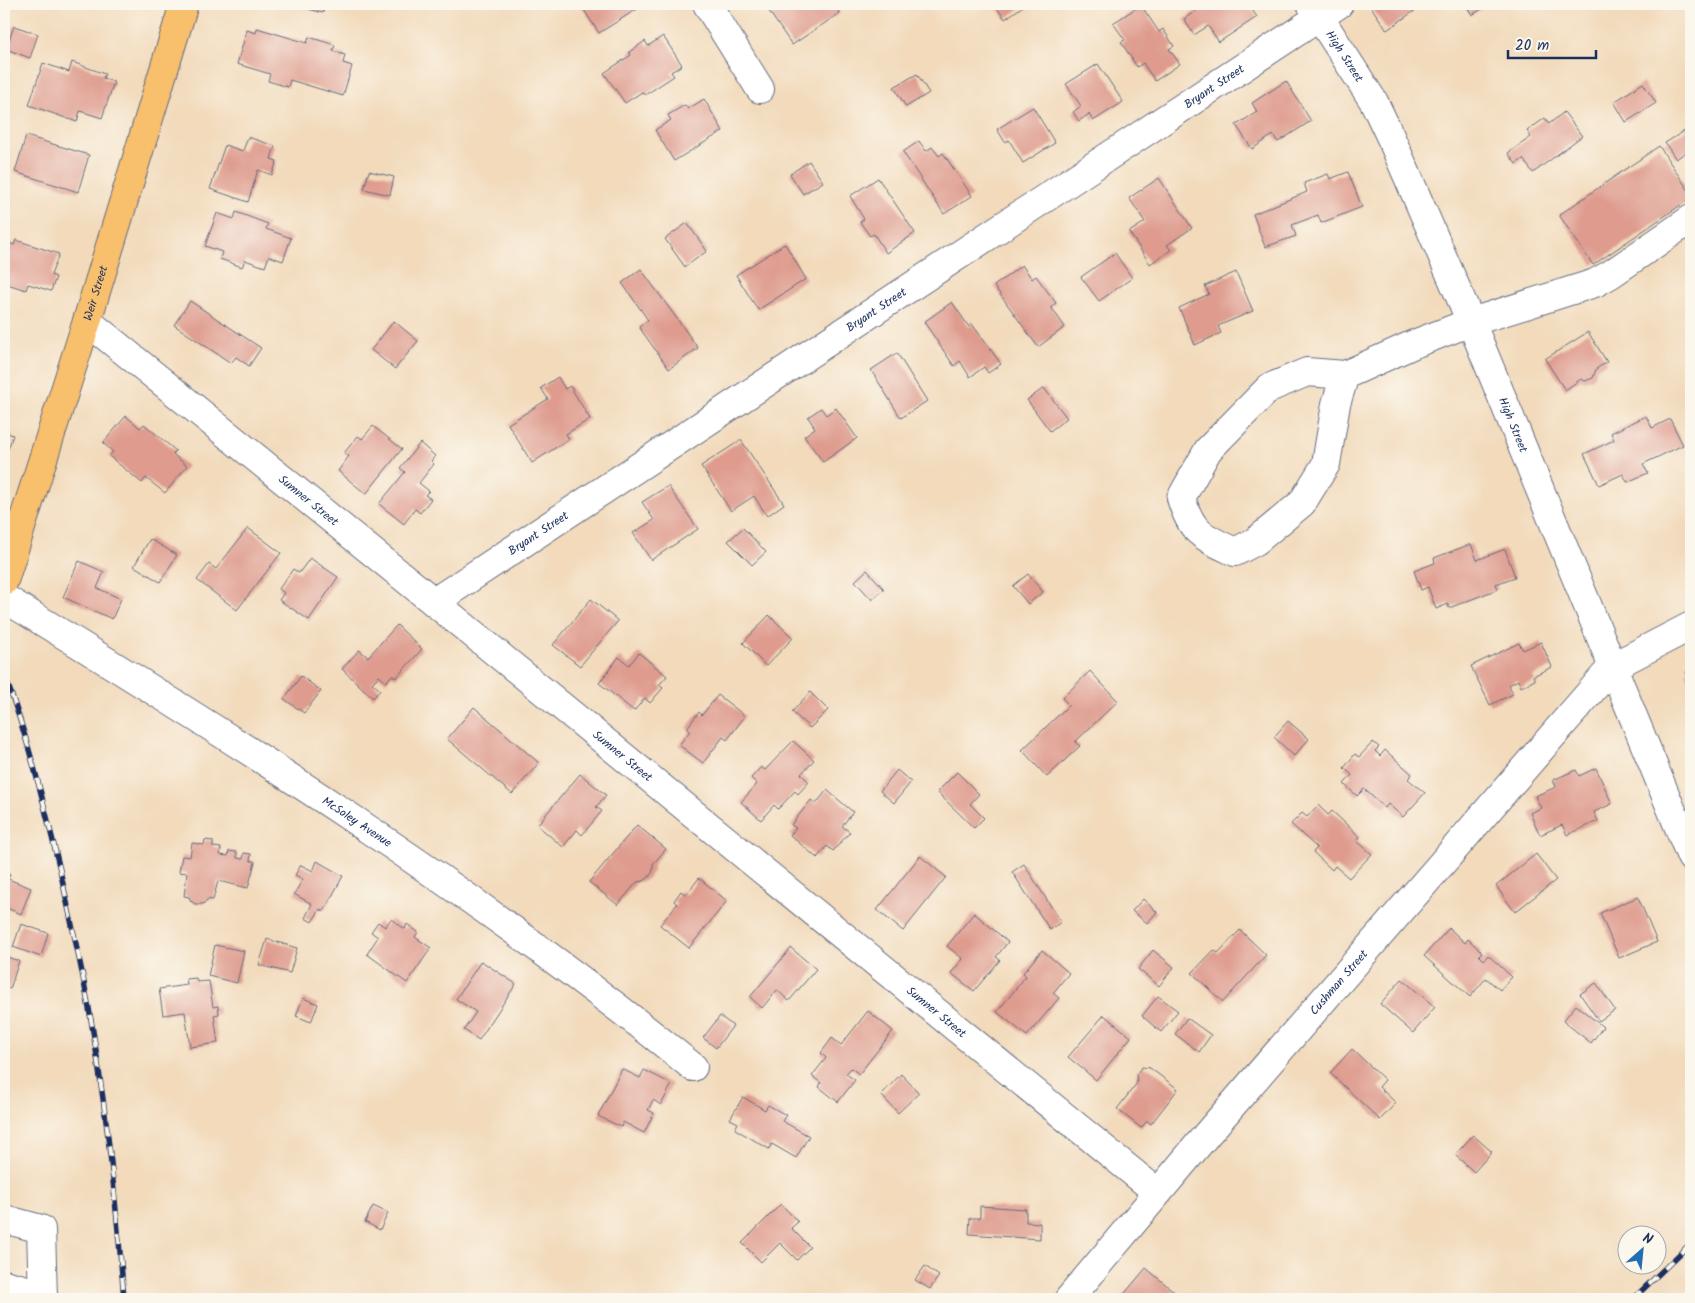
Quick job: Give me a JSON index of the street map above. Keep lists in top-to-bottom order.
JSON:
{
  "streets": {
    "main road": ["Weir Street"],
    "street": [
      "High Street",
      "Bryant Street",
      "Sumner Street",
      "McSoley Avenue",
      "Cushman Street"
    ]
  },
  "crossings": [
    ["High Street", "Bryant Street"],
    ["High Street", "Cushman Street"],
    ["Bryant Street", "Sumner Street"],
    ["Weir Street", "Sumner Street"],
    ["Sumner Street", "Cushman Street"]
  ],
  "scale_bar": "20 m",
  "north": "top right"
}
